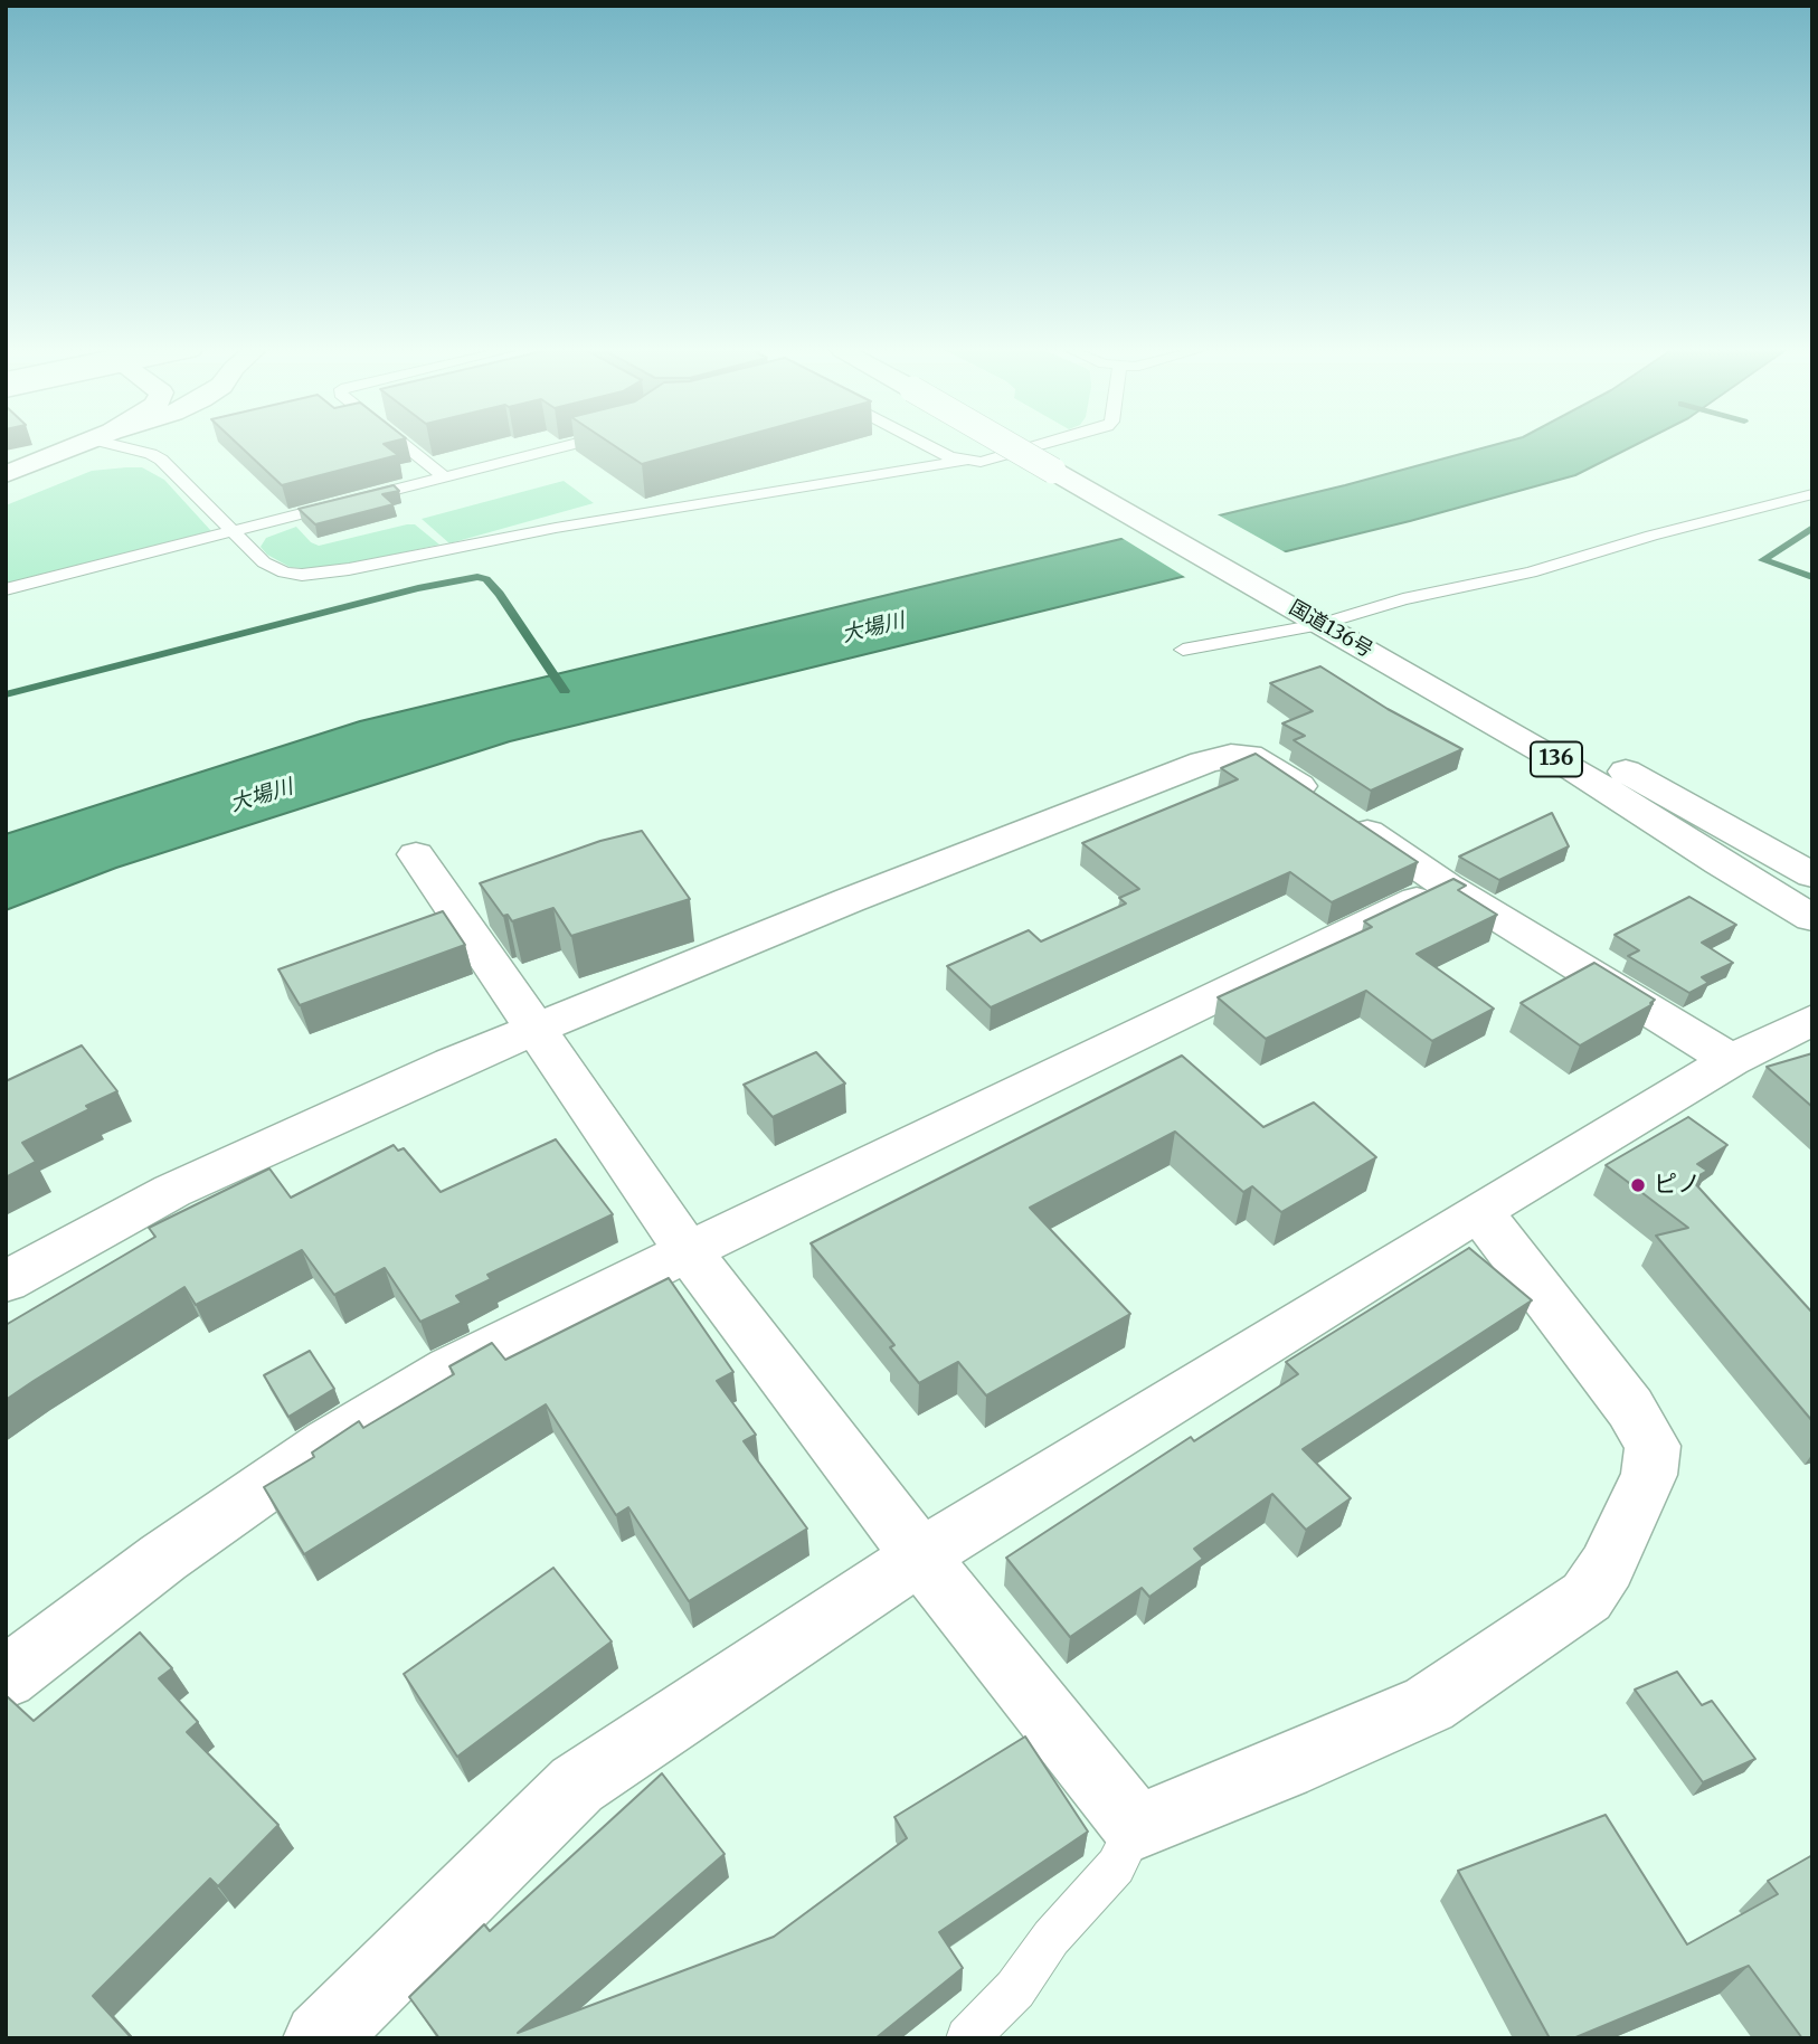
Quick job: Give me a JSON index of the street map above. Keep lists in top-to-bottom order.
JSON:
{
  "streets": {
    "main road": ["国道136号", "136"]
  },
  "water": ["大場川"],
  "places": ["ピノ"]
}
